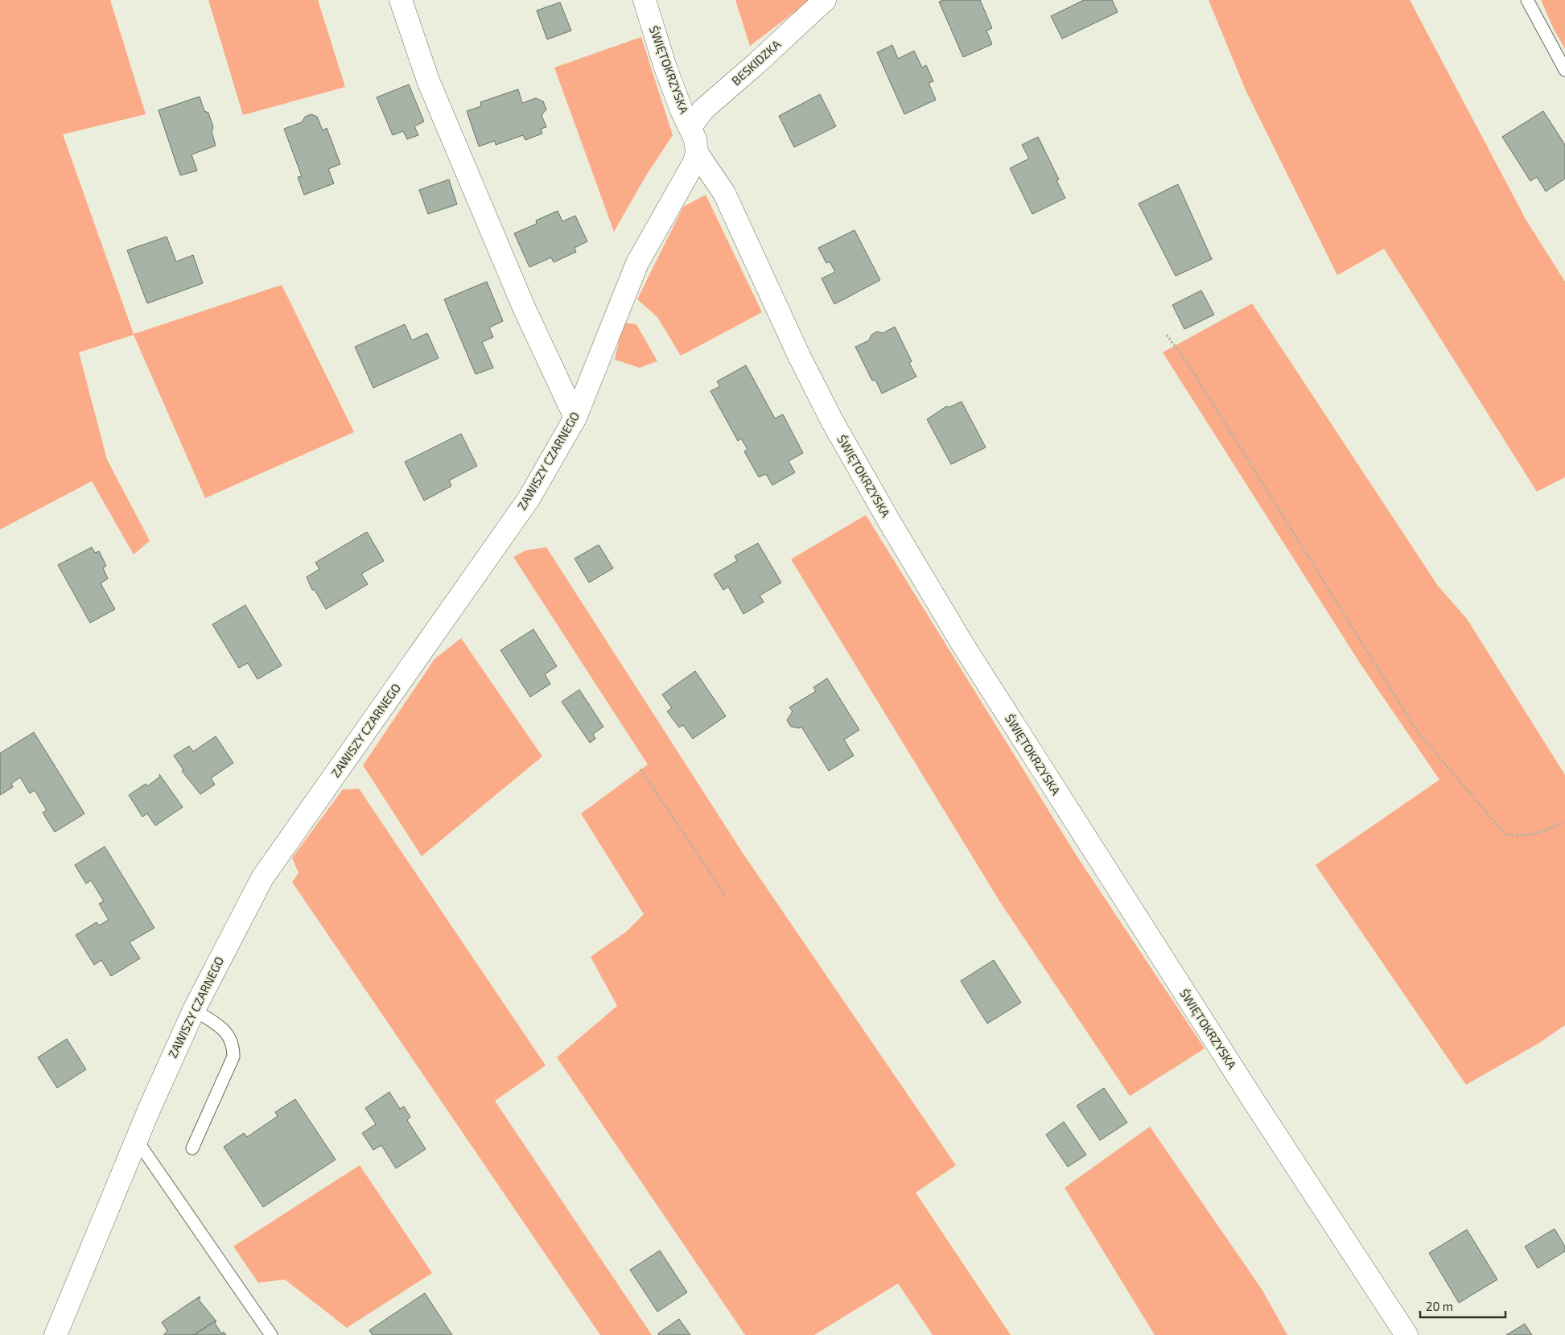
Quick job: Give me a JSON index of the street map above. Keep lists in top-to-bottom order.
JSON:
{
  "streets": {
    "street": ["BESKIDZKA", "ŚWIĘTOKRZYSKA", "ZAWISZY CZARNEGO"]
  },
  "crossings": [
    ["BESKIDZKA", "ŚWIĘTOKRZYSKA"],
    ["BESKIDZKA", "ZAWISZY CZARNEGO"],
    ["ŚWIĘTOKRZYSKA", "ZAWISZY CZARNEGO"]
  ],
  "scale_bar": "20 m"
}
